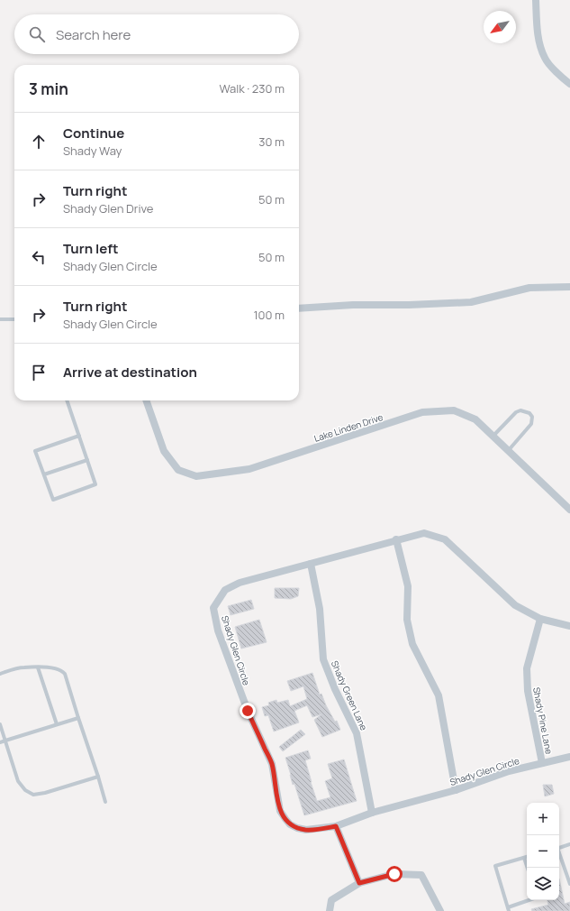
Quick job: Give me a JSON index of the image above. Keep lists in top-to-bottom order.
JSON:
{
  "streets": {
    "street": [
      "Lake Linden Drive",
      "Shady Glen Circle",
      "Shady Green Lane",
      "Shady Pine Lane"
    ]
  },
  "crossings": [
    ["Shady Glen Circle", "Shady Green Lane"],
    ["Shady Glen Circle", "Shady Pine Lane"]
  ],
  "north": "bottom left",
  "page": {
    "search": "Search here",
    "heading": ["3 min", "Walk · 230 m"],
    "list": [
      ["Continue", "Shady Way", "30 m"],
      ["Turn right", "Shady Glen Drive", "50 m"],
      ["Turn left", "Shady Glen Circle", "50 m"],
      ["Turn right", "Shady Glen Circle", "100 m"],
      "Arrive at destination"
    ],
    "map_buttons": ["+", "−"]
  }
}
